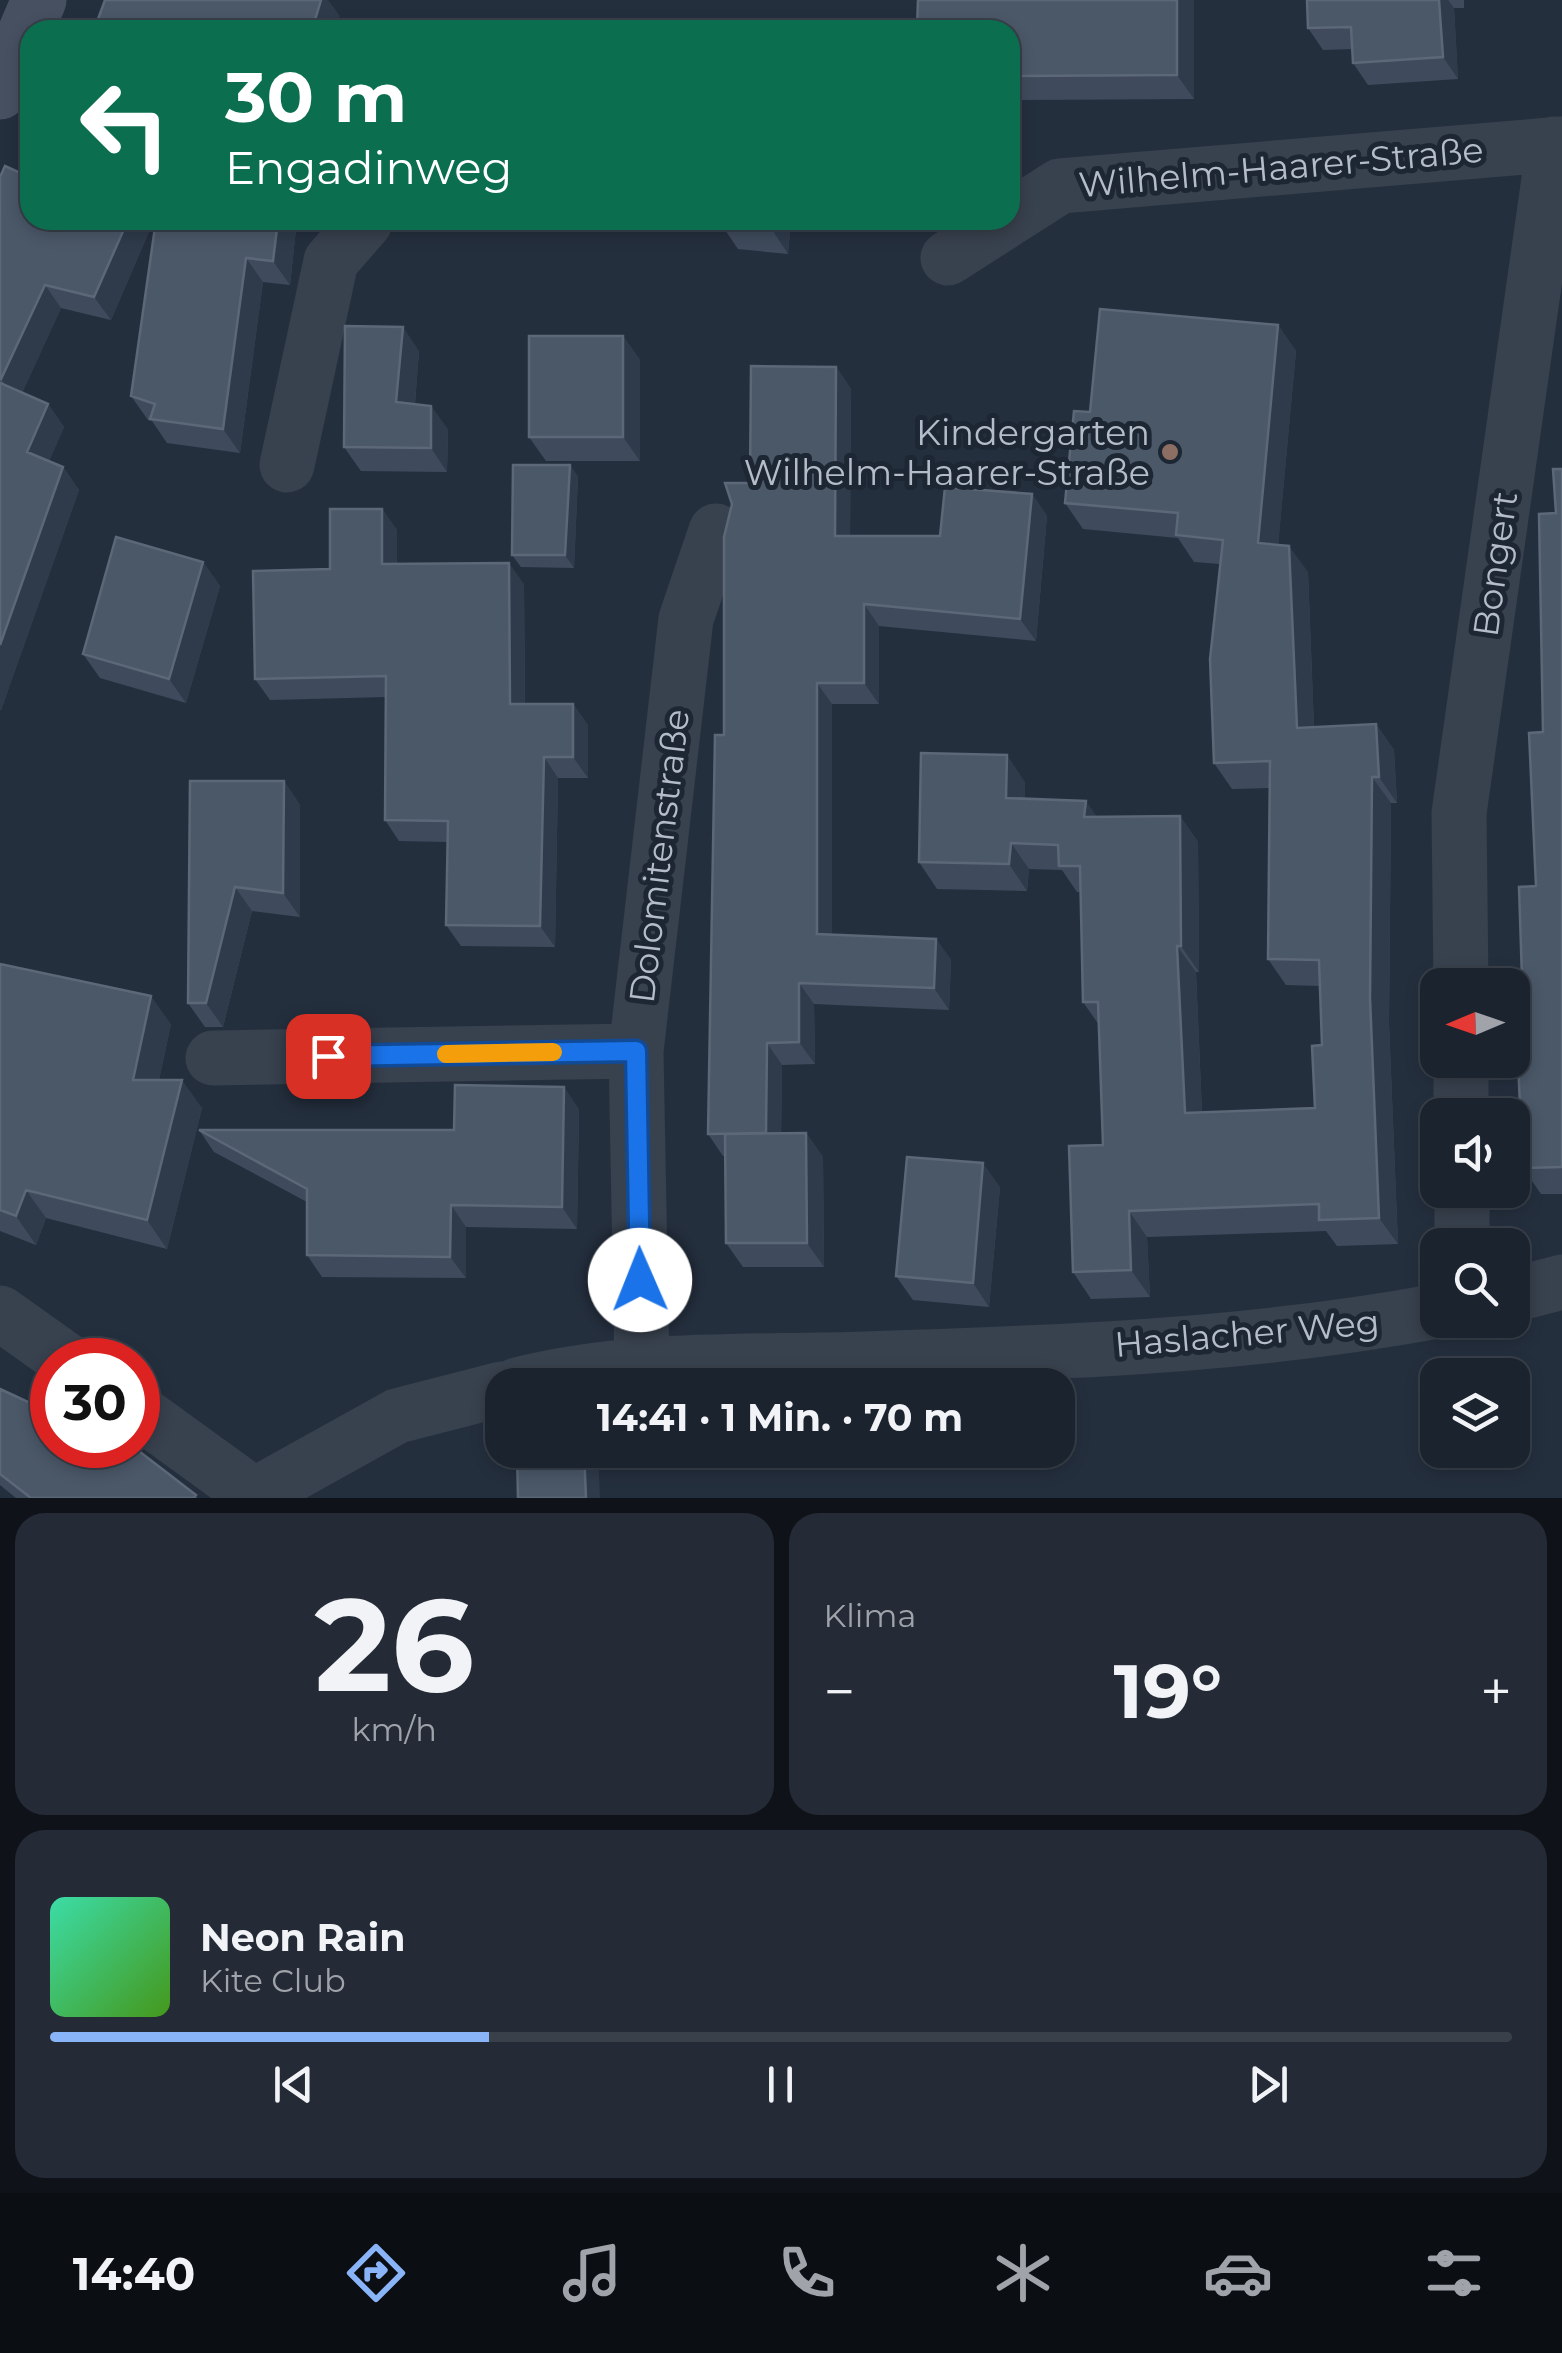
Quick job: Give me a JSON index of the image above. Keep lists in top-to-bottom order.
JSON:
{
  "streets": {
    "street": [
      "Wilhelm-Haarer-Straße",
      "Bongert",
      "Dolomitenstraße",
      "Haslacher Weg"
    ]
  },
  "crossings": [
    ["Wilhelm-Haarer-Straße", "Bongert"],
    ["Dolomitenstraße", "Haslacher Weg"]
  ],
  "places": ["Kindergarten Wilhelm-Haarer-Straße"],
  "north": "left",
  "page": {
    "turn": ["30 m", "Engadinweg"],
    "limit": "30",
    "trip": "14:41 · 1 Min. · 70 m",
    "tile": [
      ["26", "km/h"],
      "Klima"
    ],
    "heat": ["−", "19°", "+"],
    "song": ["Neon Rain", "Kite Club"],
    "tabs": "14:40"
  }
}
